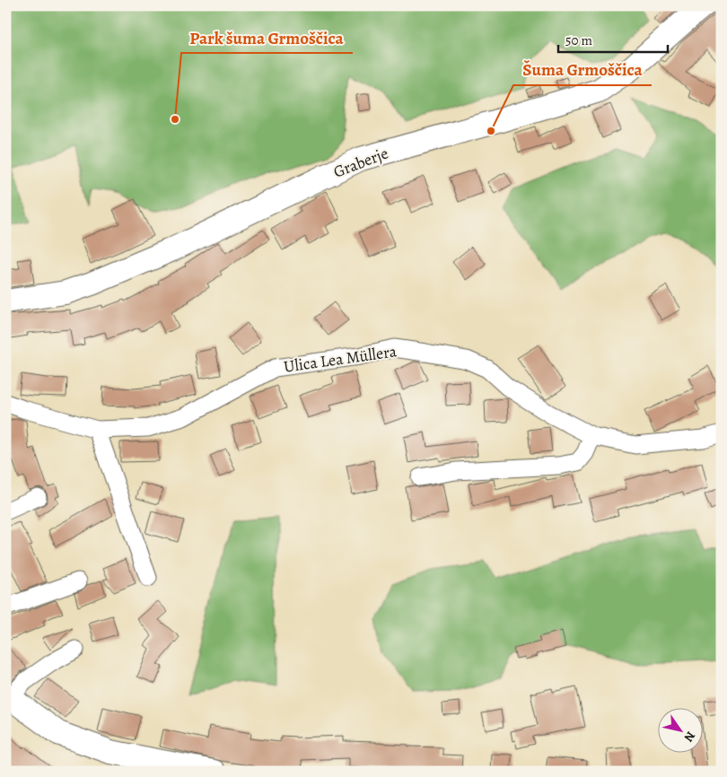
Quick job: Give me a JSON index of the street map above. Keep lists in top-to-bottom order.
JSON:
{
  "streets": {
    "street": ["Graberje", "Ulica Lea Müllera"]
  },
  "places": ["Park šuma Grmoščica", "Šuma Grmoščica"],
  "scale_bar": "50 m",
  "north": "bottom right"
}
